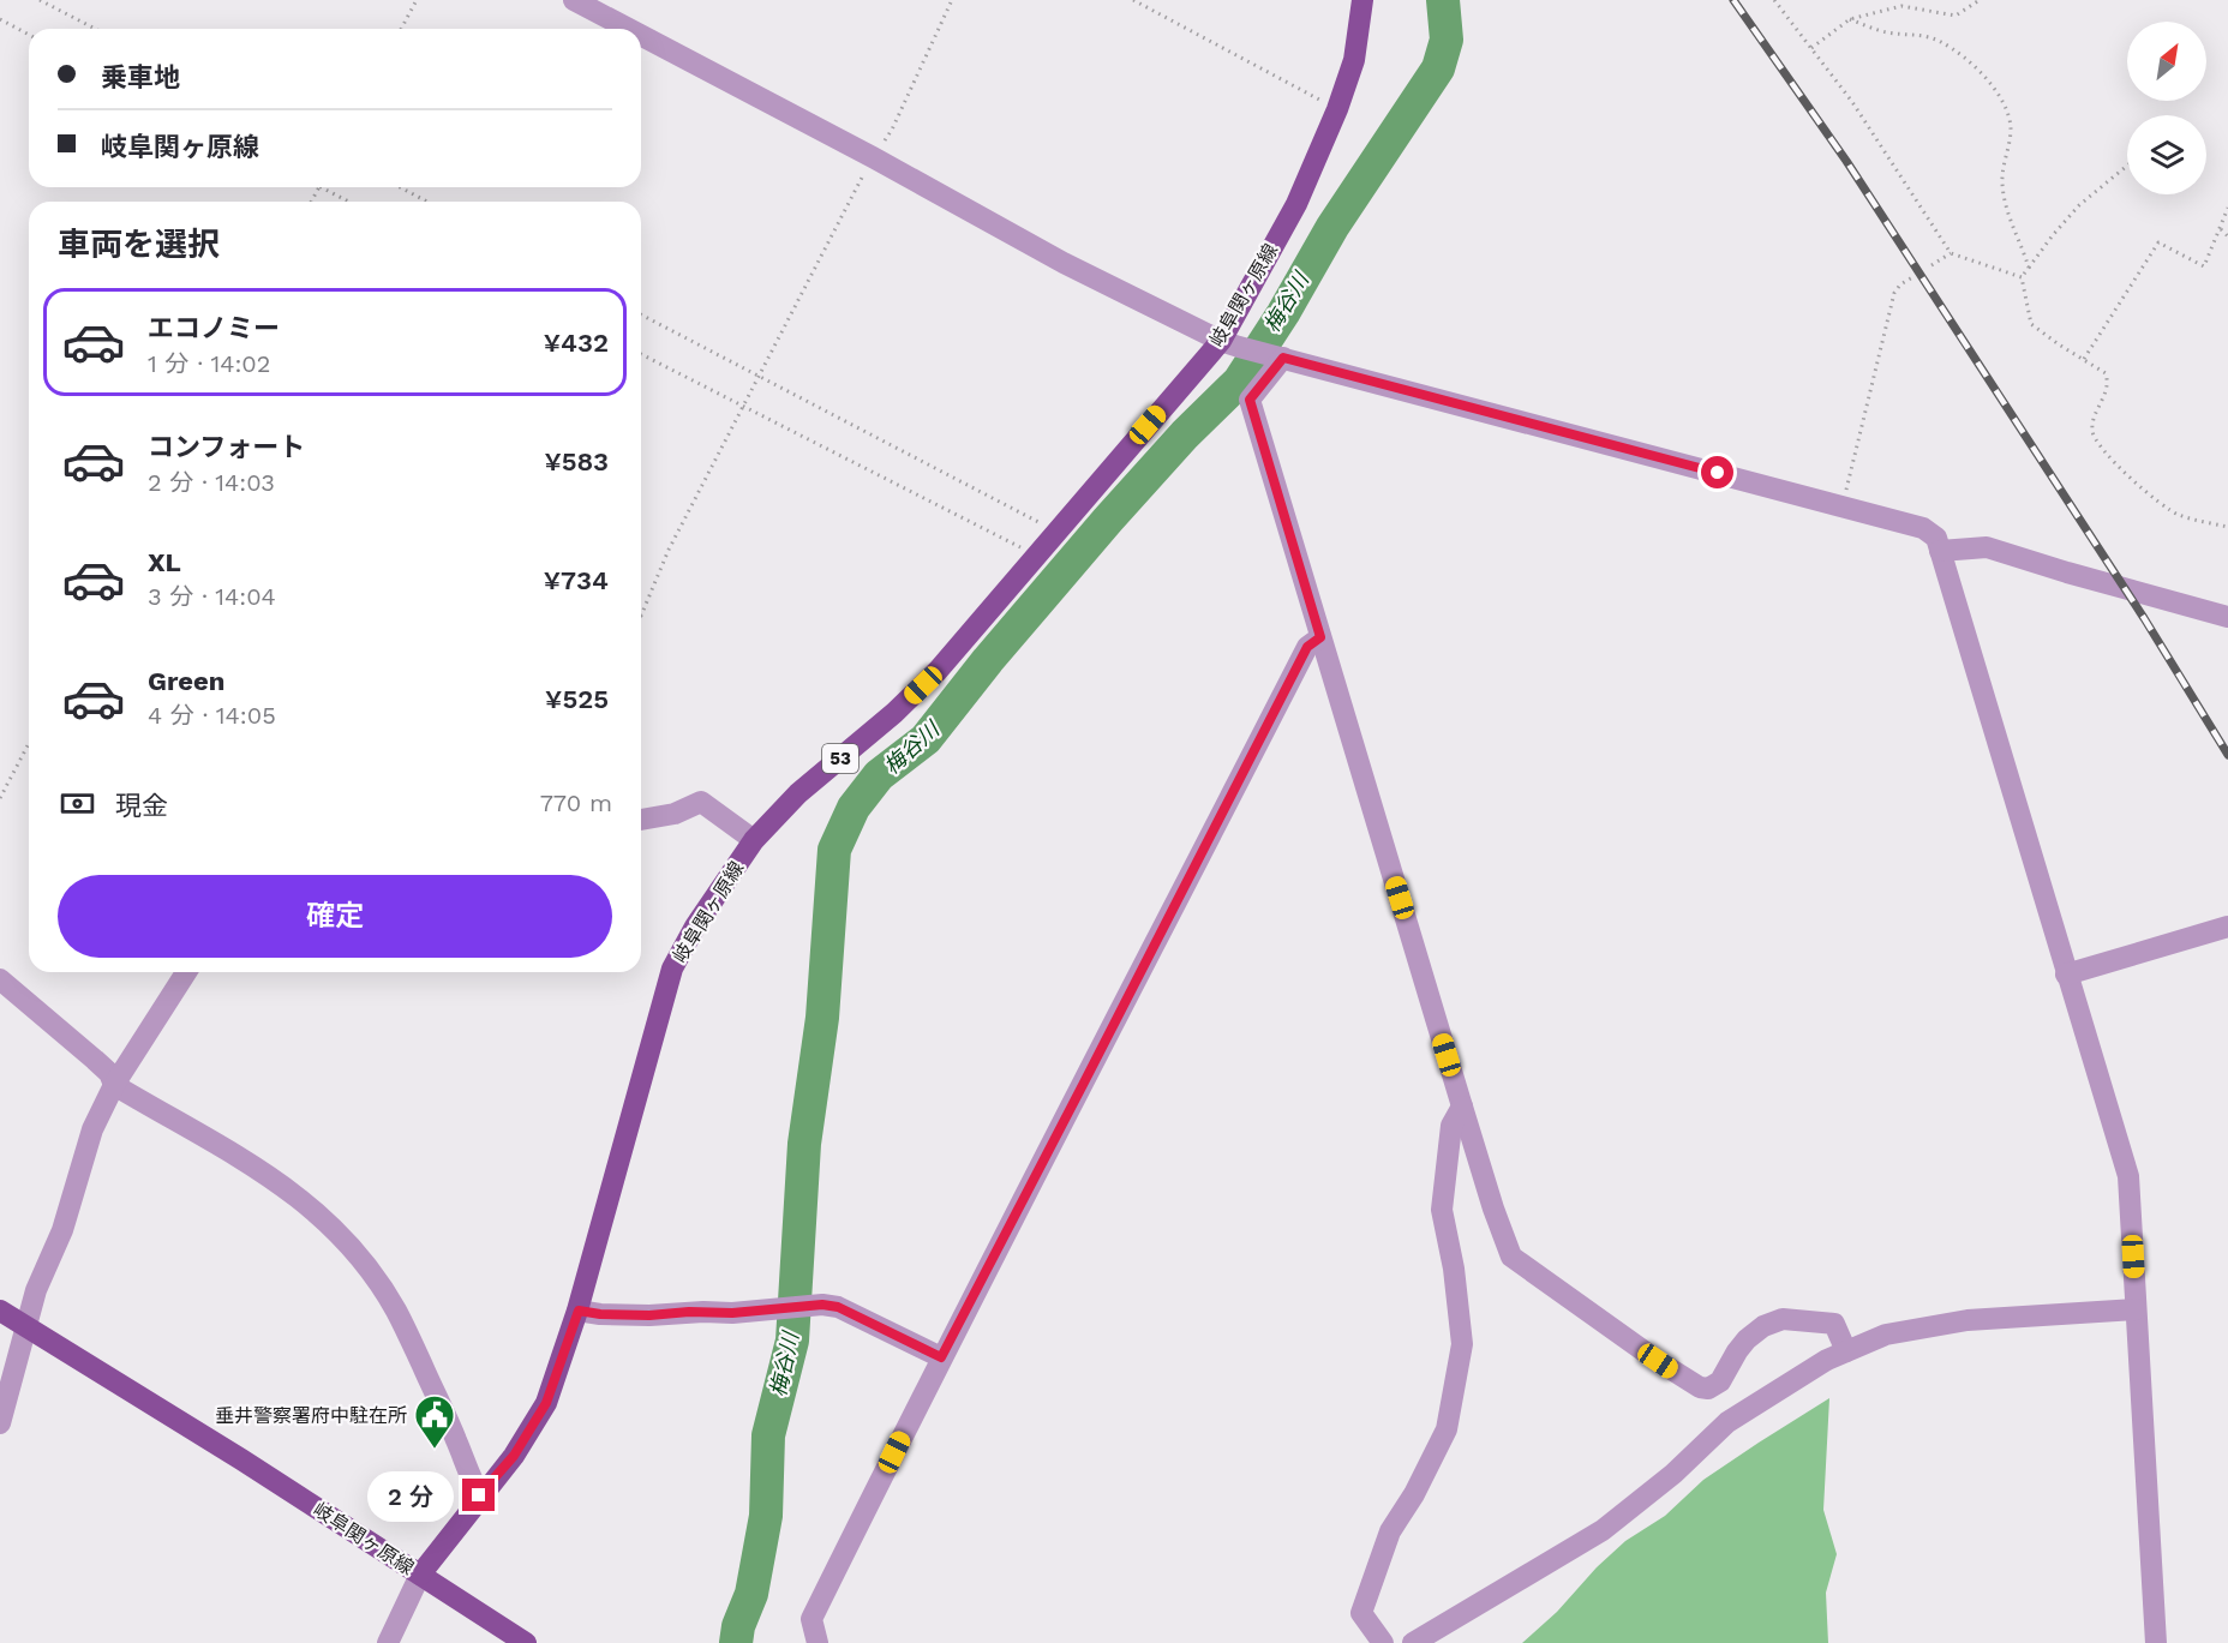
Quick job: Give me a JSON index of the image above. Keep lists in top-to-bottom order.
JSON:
{
  "streets": {
    "main road": ["岐阜関ヶ原線", "53"]
  },
  "water": ["梅谷川"],
  "places": {
    "public building": ["垂井警察署府中駐在所"]
  },
  "north": "top right",
  "page": {
    "banner": ["乗車地", "岐阜関ヶ原線"],
    "heading": "車両を選択",
    "list": [
      {
        "name": "エコノミー",
        "note": "1 分 · 14:02",
        "value": "¥432"
      },
      {
        "name": "コンフォート",
        "note": "2 分 · 14:03",
        "value": "¥583"
      },
      {
        "name": "XL",
        "note": "3 分 · 14:04",
        "value": "¥734"
      },
      {
        "name": "Green",
        "note": "4 分 · 14:05",
        "value": "¥525"
      }
    ],
    "pay": ["現金", "770 m"],
    "buttons": "確定",
    "bubble": "2 分"
  }
}
